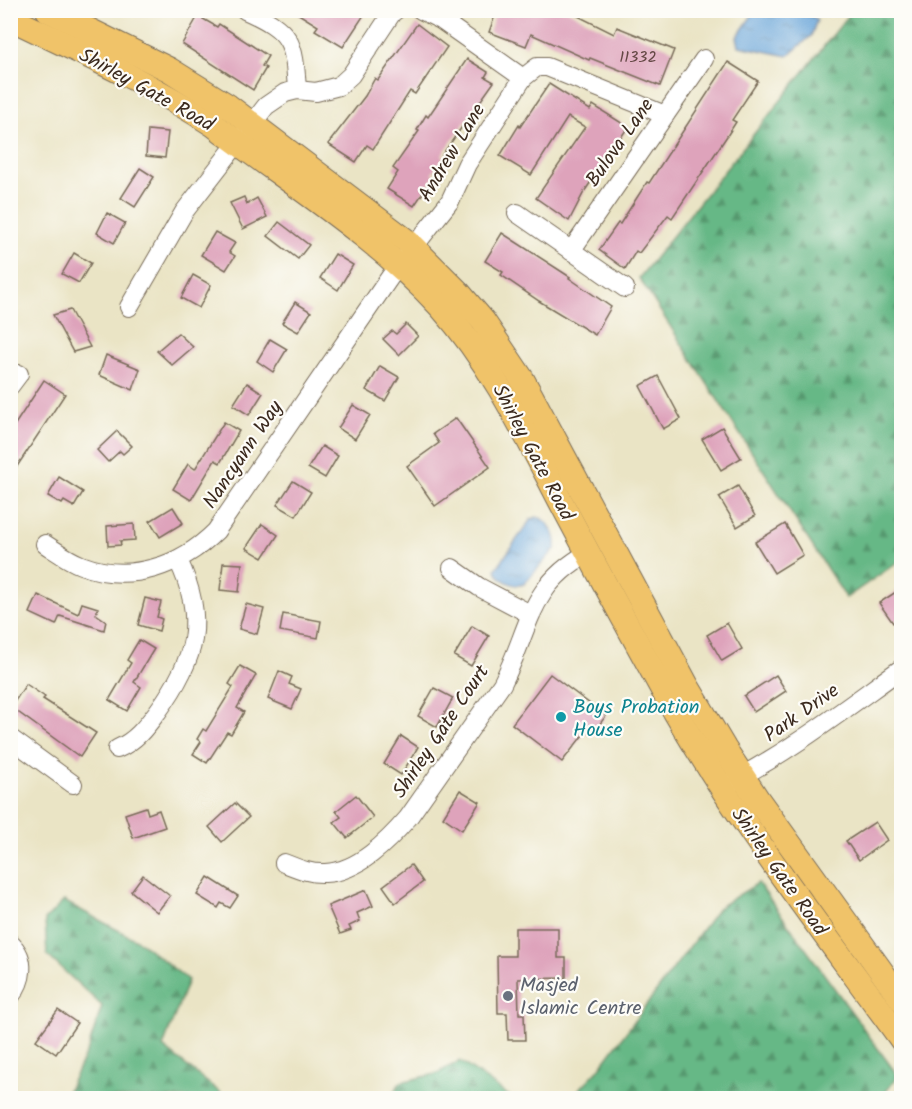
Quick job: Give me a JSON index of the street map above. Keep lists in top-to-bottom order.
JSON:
{
  "streets": {
    "main road": ["Shirley Gate Road"],
    "street": [
      "Bulova Lane",
      "Andrew Lane",
      "Nancyann Way",
      "Park Drive",
      "Shirley Gate Court"
    ]
  },
  "crossings": [
    ["Shirley Gate Road", "Andrew Lane"],
    ["Shirley Gate Road", "Nancyann Way"],
    ["Shirley Gate Road", "Park Drive"],
    ["Shirley Gate Road", "Shirley Gate Court"],
    ["Andrew Lane", "Nancyann Way"]
  ],
  "places": ["Boys Probation House", "Masjed Islamic Centre"],
  "house_numbers": ["11332"]
}
